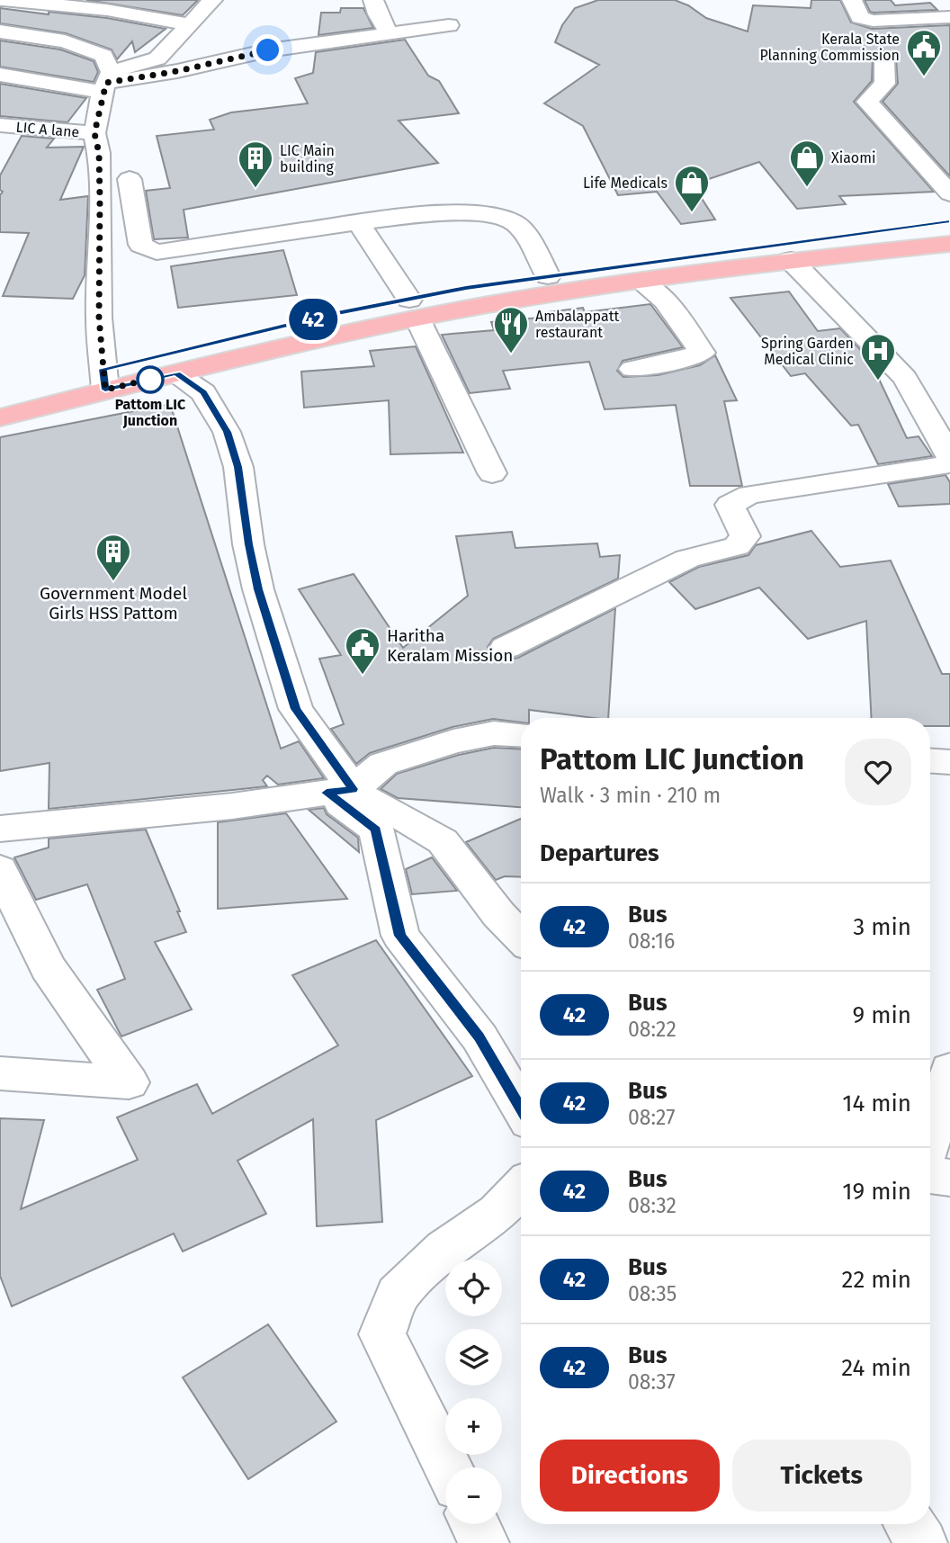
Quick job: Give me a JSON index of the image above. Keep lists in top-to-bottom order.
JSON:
{
  "streets": {
    "street": ["LIC A lane"]
  },
  "places": {
    "public building": ["Kerala State Planning Commission", "Haritha Keralam Mission"],
    "shop": ["Xiaomi", "Life Medicals"],
    "building": ["LIC Main building", "Government Model Girls HSS Pattom"],
    "restaurant": ["Ambalappatt restaurant"],
    "other": ["Pattom LIC Junction"],
    "hospital": ["Spring Garden Medical Clinic"]
  },
  "lines": ["bus line 42"],
  "page": {
    "on_map": "42",
    "heading": [
      ["Pattom LIC Junction", "Walk · 3 min · 210 m"],
      "Departures"
    ],
    "list": [
      {
        "mark": "42",
        "name": "Bus",
        "note": "08:16",
        "value": "3 min"
      },
      {
        "mark": "42",
        "name": "Bus",
        "note": "08:22",
        "value": "9 min"
      },
      {
        "mark": "42",
        "name": "Bus",
        "note": "08:27",
        "value": "14 min"
      },
      {
        "mark": "42",
        "name": "Bus",
        "note": "08:32",
        "value": "19 min"
      },
      {
        "mark": "42",
        "name": "Bus",
        "note": "08:35",
        "value": "22 min"
      },
      {
        "mark": "42",
        "name": "Bus",
        "note": "08:37",
        "value": "24 min"
      }
    ],
    "map_buttons": ["+", "−"],
    "buttons": ["Directions", "Tickets"]
  }
}
